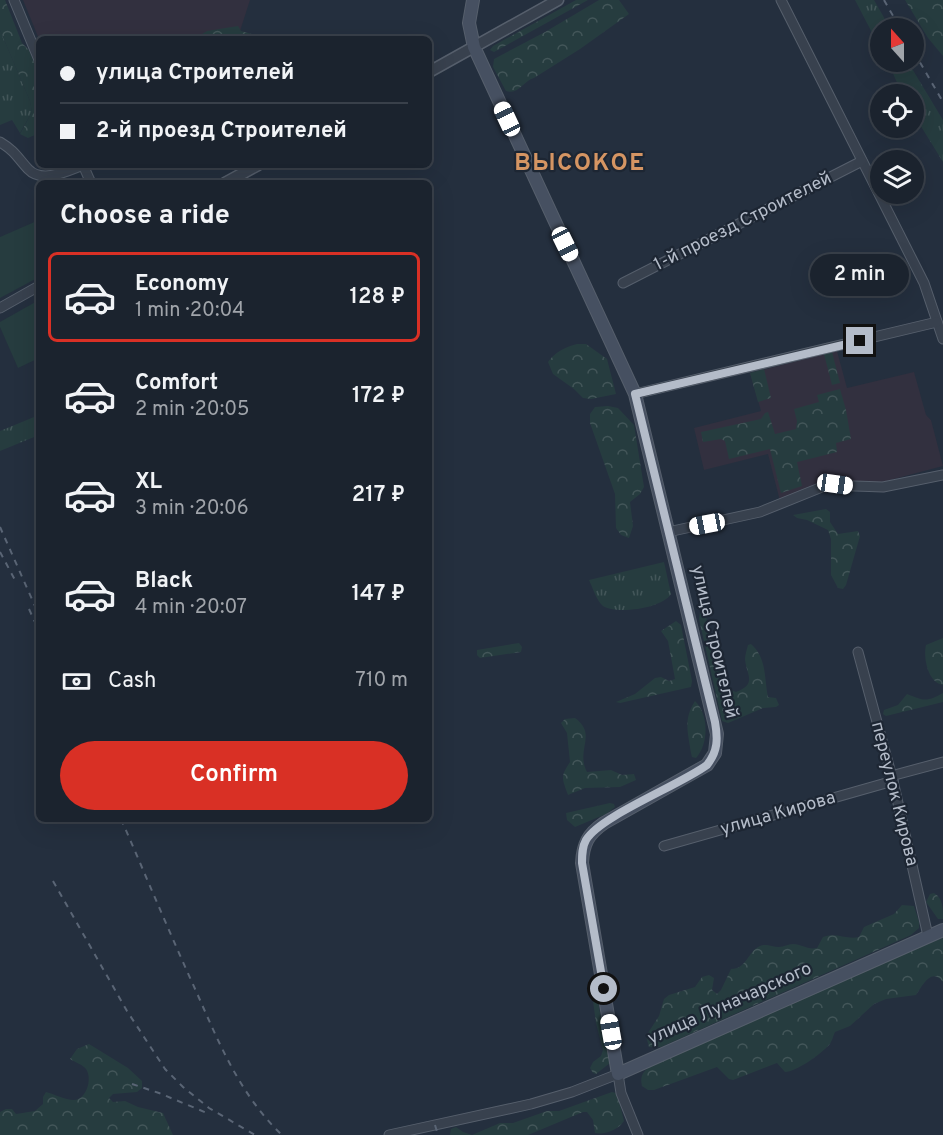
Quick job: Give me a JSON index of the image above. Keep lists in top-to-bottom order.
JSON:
{
  "streets": {
    "main road": ["улица Строителей", "улица Луначарского"],
    "street": ["1-й проезд Строителей", "переулок Кирова", "улица Кирова"]
  },
  "crossings": [
    ["улица Строителей", "улица Луначарского"],
    ["переулок Кирова", "улица Кирова"],
    ["переулок Кирова", "улица Луначарского"]
  ],
  "districts": ["ВЫСОКОЕ"],
  "north": "top",
  "page": {
    "banner": ["улица Строителей", "2-й проезд Строителей"],
    "heading": "Choose a ride",
    "list": [
      {
        "name": "Economy",
        "note": "1 min · 20:04",
        "value": "128 ₽"
      },
      {
        "name": "Comfort",
        "note": "2 min · 20:05",
        "value": "172 ₽"
      },
      {
        "name": "XL",
        "note": "3 min · 20:06",
        "value": "217 ₽"
      },
      {
        "name": "Black",
        "note": "4 min · 20:07",
        "value": "147 ₽"
      }
    ],
    "bubble": "2 min",
    "pay": ["Cash", "710 m"],
    "buttons": "Confirm"
  }
}
